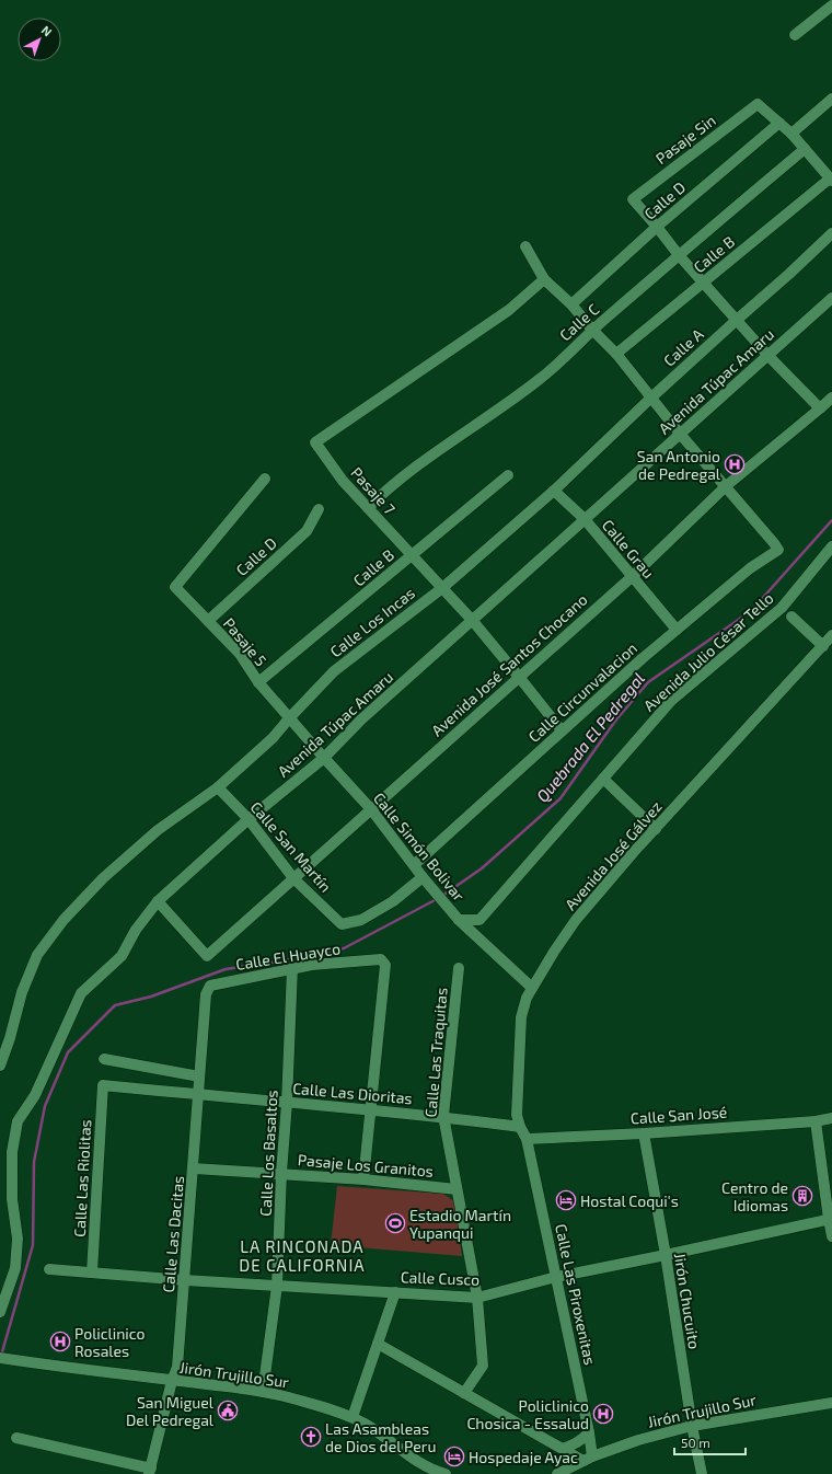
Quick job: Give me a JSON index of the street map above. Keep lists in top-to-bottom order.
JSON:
{
  "streets": {
    "street": [
      "Pasaje Sin",
      "Calle D",
      "Calle B",
      "Calle C",
      "Calle A",
      "Avenida Túpac Amaru",
      "Pasaje 7",
      "Calle Grau",
      "Calle Los Incas",
      "Pasaje 5",
      "Avenida Julio César Tello",
      "Avenida José Santos Chocano",
      "Calle Circunvalacion",
      "Calle San Martín",
      "Calle Simón Bolivar",
      "Avenida José Gálvez",
      "Calle El Huayco",
      "Calle Las Traquitas",
      "Calle Las Dioritas",
      "Calle San José",
      "Calle Los Basaltos",
      "Pasaje Los Granitos",
      "Calle Las Riolitas",
      "Calle Las Dacitas",
      "Calle Cusco",
      "Calle Las Piroxenitas",
      "Jirón Chucuito",
      "Jirón Trujillo Sur"
    ]
  },
  "crossings": [
    ["Pasaje Sin", "Calle D"],
    ["Calle D", "Pasaje 5"],
    ["Calle B", "Pasaje 7"],
    ["Calle B", "Pasaje 5"],
    ["Calle C", "Pasaje 7"],
    ["Calle A", "Calle Grau"],
    ["Calle A", "Calle Los Incas"],
    ["Avenida Túpac Amaru", "Pasaje 7"],
    ["Avenida Túpac Amaru", "Calle Grau"],
    ["Avenida Túpac Amaru", "Avenida José Santos Chocano"],
    ["Avenida Túpac Amaru", "Calle San Martín"],
    ["Avenida Túpac Amaru", "Calle Simón Bolivar"],
    ["Pasaje 7", "Calle Los Incas"],
    ["Pasaje 7", "Avenida José Santos Chocano"],
    ["Pasaje 7", "Calle Circunvalacion"],
    ["Calle Grau", "Calle Los Incas"],
    ["Calle Grau", "Avenida José Santos Chocano"],
    ["Calle Grau", "Calle Circunvalacion"],
    ["Calle Los Incas", "Pasaje 5"],
    ["Calle Los Incas", "Calle San Martín"],
    ["Calle Los Incas", "Calle Simón Bolivar"],
    ["Pasaje 5", "Calle Simón Bolivar"],
    ["Avenida Julio César Tello", "Calle Simón Bolivar"],
    ["Avenida José Santos Chocano", "Calle Circunvalacion"],
    ["Avenida José Santos Chocano", "Calle San Martín"],
    ["Avenida José Santos Chocano", "Calle Simón Bolivar"],
    ["Calle Circunvalacion", "Calle Simón Bolivar"],
    ["Calle San Martín", "Calle Simón Bolivar"],
    ["Calle Simón Bolivar", "Avenida José Gálvez"],
    ["Avenida José Gálvez", "Calle Las Dioritas"],
    ["Avenida José Gálvez", "Calle San José"],
    ["Avenida José Gálvez", "Calle Las Piroxenitas"],
    ["Calle El Huayco", "Calle Las Dioritas"],
    ["Calle El Huayco", "Calle Los Basaltos"],
    ["Calle El Huayco", "Calle Las Dacitas"],
    ["Calle Las Traquitas", "Calle Las Dioritas"],
    ["Calle Las Traquitas", "Pasaje Los Granitos"],
    ["Calle Las Traquitas", "Calle Cusco"],
    ["Calle Las Dioritas", "Calle Los Basaltos"],
    ["Calle Las Dioritas", "Calle Las Riolitas"],
    ["Calle Las Dioritas", "Calle Las Dacitas"],
    ["Calle San José", "Calle Las Piroxenitas"],
    ["Calle San José", "Jirón Chucuito"],
    ["Calle Los Basaltos", "Pasaje Los Granitos"],
    ["Calle Los Basaltos", "Calle Cusco"],
    ["Calle Los Basaltos", "Jirón Trujillo Sur"],
    ["Pasaje Los Granitos", "Calle Las Dacitas"],
    ["Calle Las Riolitas", "Calle Cusco"],
    ["Calle Las Dacitas", "Calle Cusco"],
    ["Calle Las Dacitas", "Jirón Trujillo Sur"],
    ["Calle Cusco", "Calle Las Piroxenitas"],
    ["Calle Cusco", "Jirón Chucuito"],
    ["Calle Las Piroxenitas", "Jirón Trujillo Sur"],
    ["Jirón Chucuito", "Jirón Trujillo Sur"]
  ],
  "districts": ["LA RINCONADA DE CALIFORNIA"],
  "water": ["Quebrada El Pedregal"],
  "places": {
    "hospital": ["San Antonio de Pedregal", "Policlinico Rosales", "Policlinico Chosica - Essalud"],
    "building": ["Centro de Idiomas"],
    "hotel": ["Hostal Coqui's", "Hospedaje Ayac"],
    "sports": ["Estadio Martín Yupanqui"],
    "public building": ["San Miguel Del Pedregal"],
    "church": ["Las Asambleas de Dios del Peru"]
  },
  "scale_bar": "50 m",
  "north": "top right"
}
